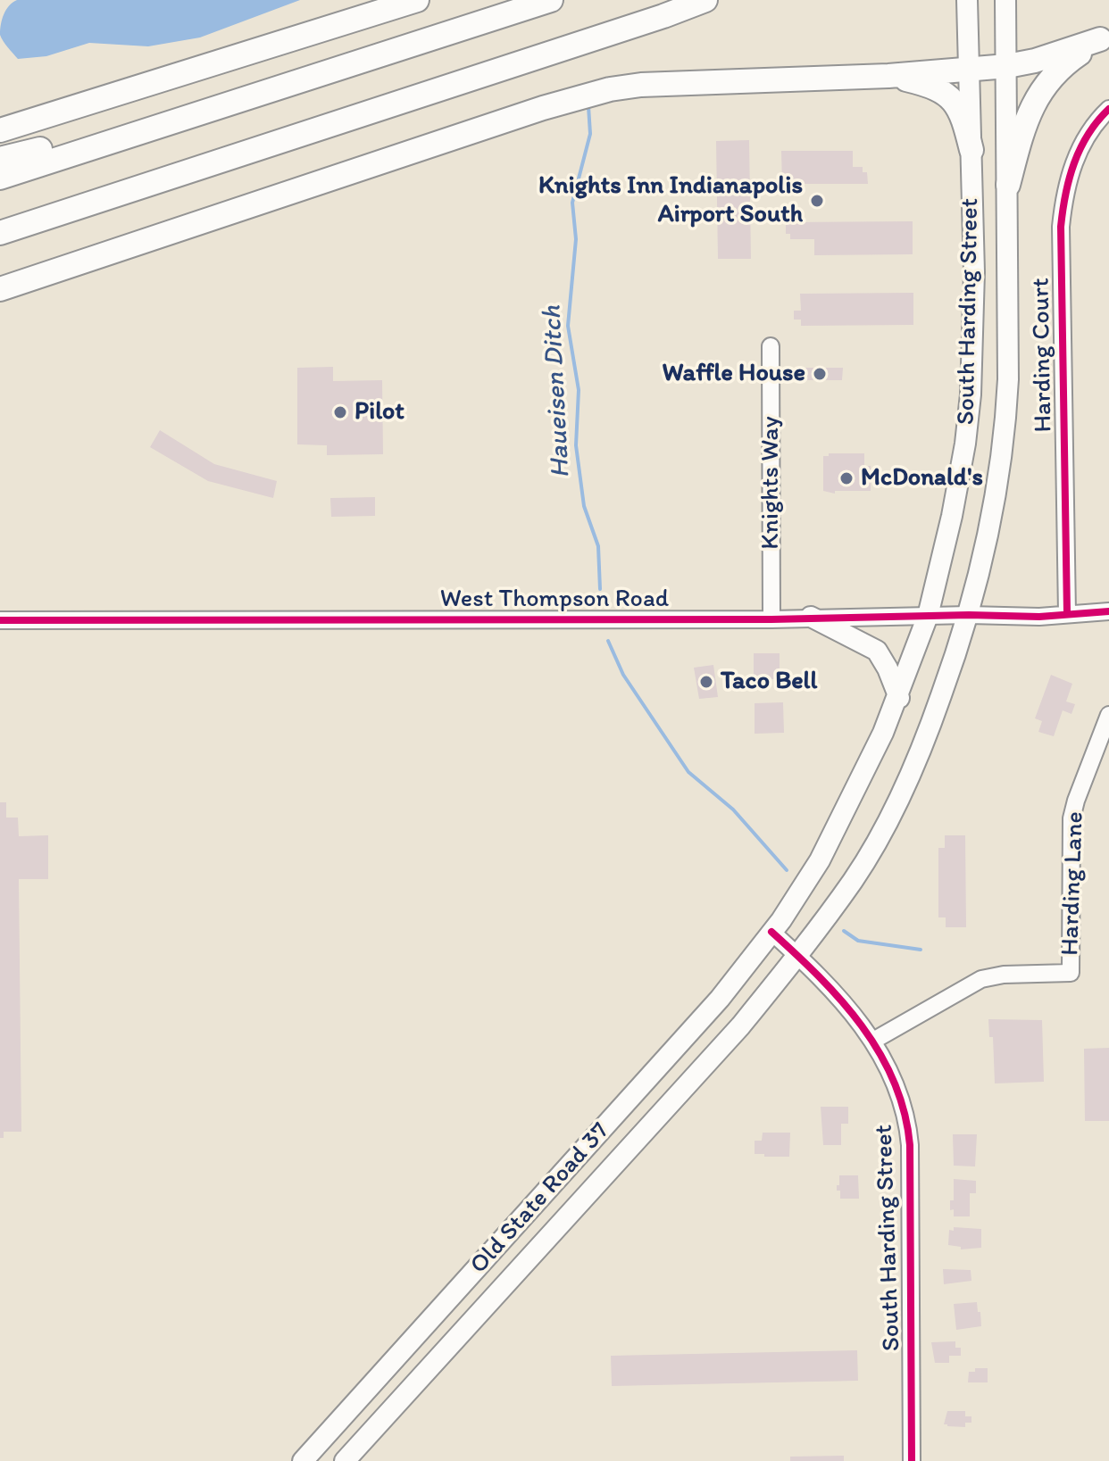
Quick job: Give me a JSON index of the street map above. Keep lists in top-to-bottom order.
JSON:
{
  "streets": {
    "main road": ["South Harding Street", "Old State Road 37"],
    "street": [
      "Harding Court",
      "Knights Way",
      "West Thompson Road",
      "Harding Lane"
    ]
  },
  "crossings": [
    ["South Harding Street", "West Thompson Road"],
    ["South Harding Street", "Harding Lane"],
    ["South Harding Street", "Old State Road 37"],
    ["Harding Court", "West Thompson Road"],
    ["Knights Way", "West Thompson Road"]
  ],
  "water": ["Haueisen Ditch"],
  "places": [
    "Knights Inn Indianapolis Airport South",
    "Waffle House",
    "Pilot",
    "McDonald's",
    "Taco Bell"
  ]
}
